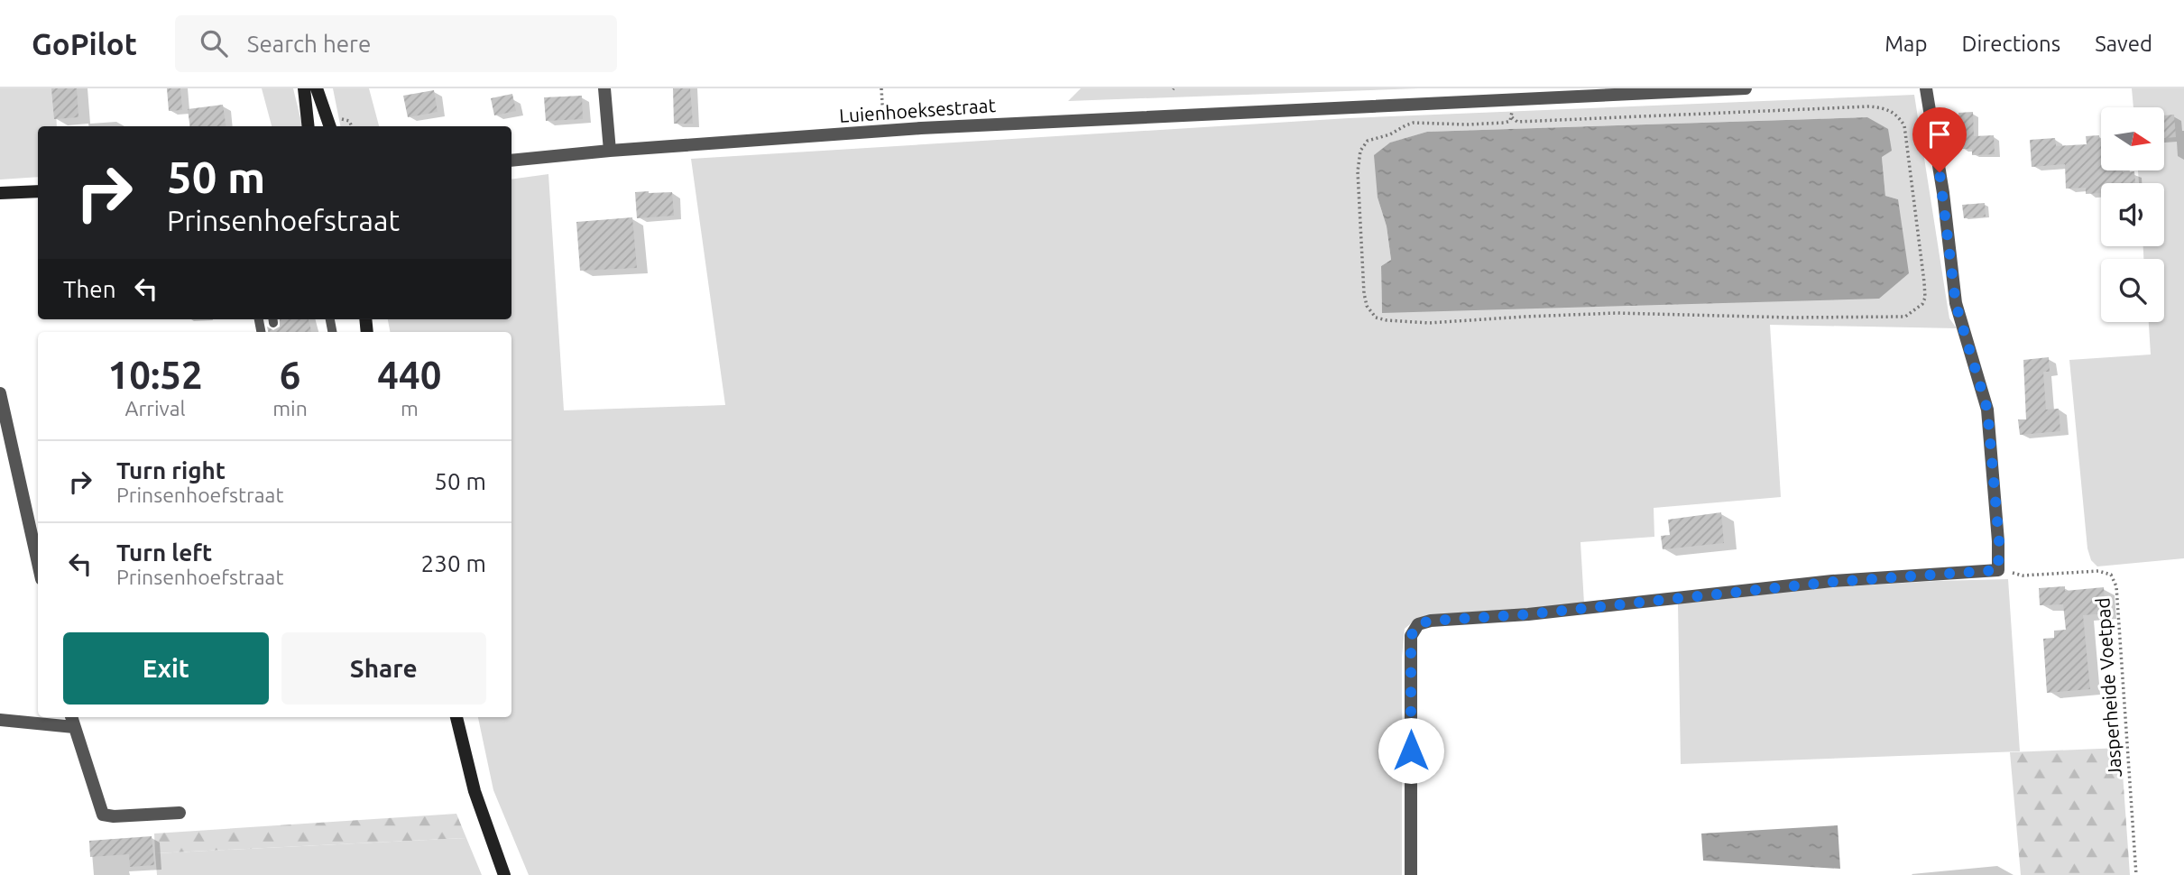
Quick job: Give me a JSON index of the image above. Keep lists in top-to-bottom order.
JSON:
{
  "streets": {
    "street": ["Luienhoeksestraat"],
    "path": ["Jasperheide Voetpad"]
  },
  "north": "right",
  "page": {
    "header": "GoPilot",
    "search": "Search here",
    "nav": ["Map", "Directions", "Saved"],
    "turn": ["50 m", "Prinsenhoefstraat"],
    "then": "Then",
    "eta": [
      "10:52",
      "Arrival",
      "6",
      "min",
      "440",
      "m"
    ],
    "list": [
      {
        "name": "Turn right",
        "note": "Prinsenhoefstraat",
        "value": "50 m"
      },
      {
        "name": "Turn left",
        "note": "Prinsenhoefstraat",
        "value": "230 m"
      }
    ],
    "buttons": ["Exit", "Share"]
  }
}
